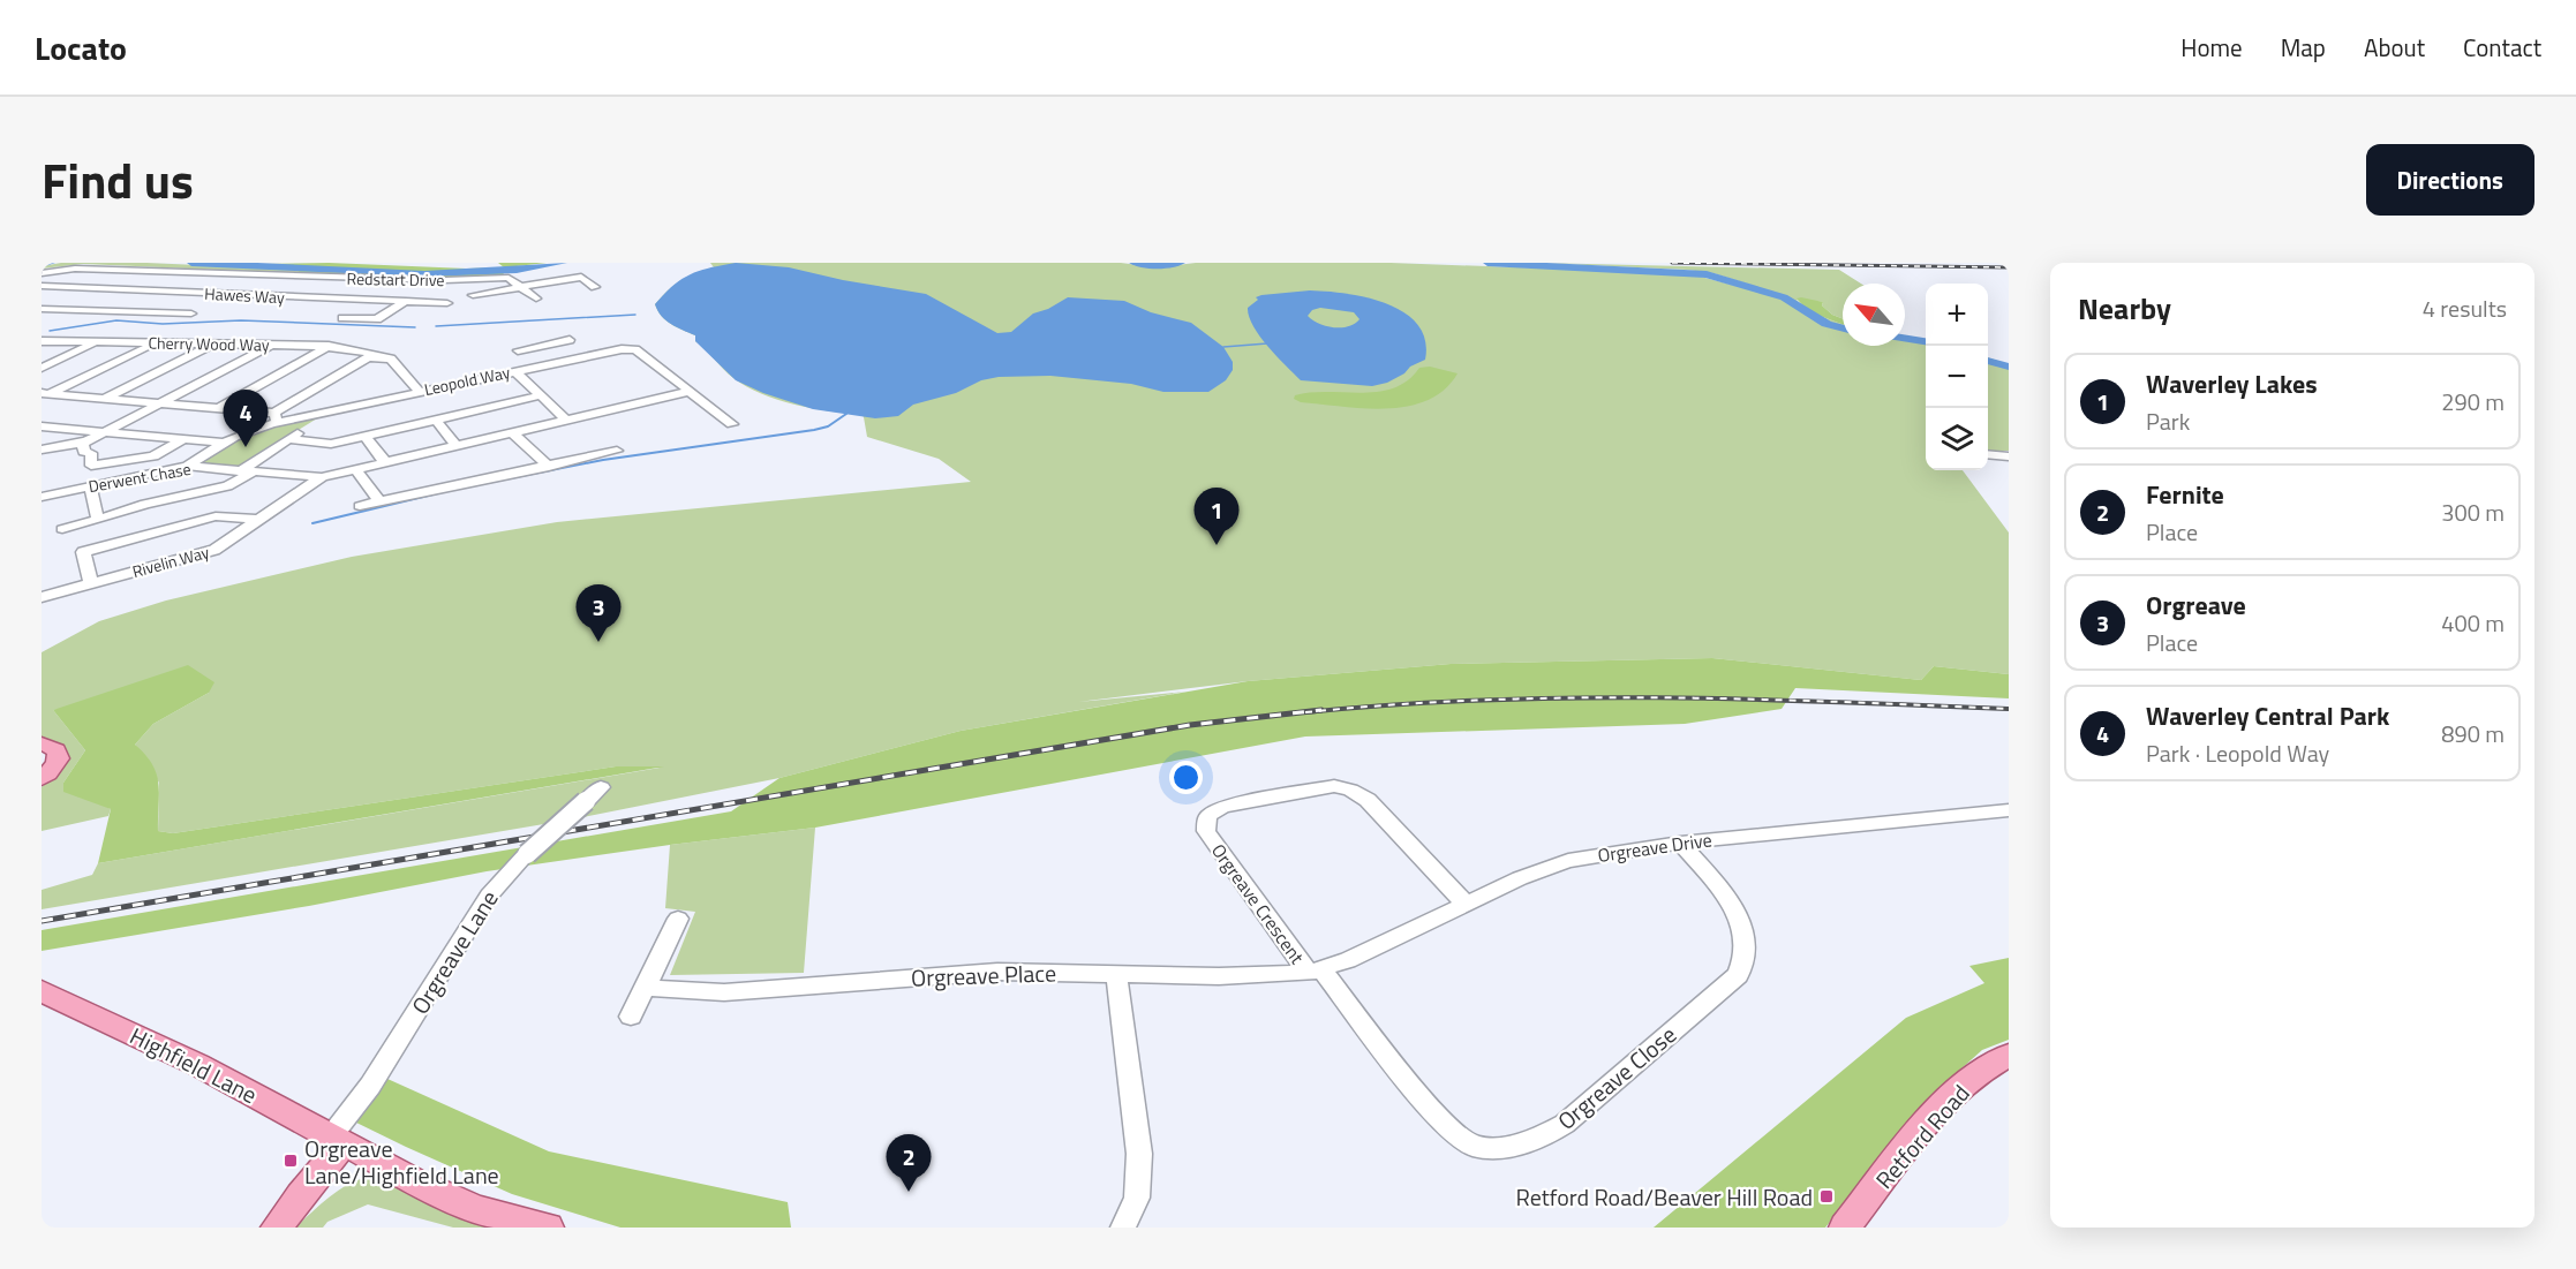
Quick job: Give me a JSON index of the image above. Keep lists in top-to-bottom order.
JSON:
{
  "streets": {
    "main road": ["Orgreave Lane", "Highfield Lane", "Retford Road"],
    "street": [
      "Redstart Drive",
      "Hawes Way",
      "Cherry Wood Way",
      "Leopold Way",
      "Derwent Chase",
      "Rivelin Way",
      "Orgreave Drive",
      "Orgreave Crescent",
      "Orgreave Place",
      "Orgreave Close"
    ]
  },
  "crossings": [
    ["Cherry Wood Way", "Leopold Way"],
    ["Leopold Way", "Derwent Chase"],
    ["Derwent Chase", "Rivelin Way"],
    ["Orgreave Drive", "Orgreave Crescent"],
    ["Orgreave Drive", "Orgreave Place"],
    ["Orgreave Drive", "Orgreave Close"],
    ["Orgreave Crescent", "Orgreave Place"],
    ["Orgreave Crescent", "Orgreave Close"],
    ["Orgreave Lane", "Highfield Lane"],
    ["Orgreave Place", "Orgreave Close"]
  ],
  "places": {
    "transit": ["Orgreave Lane/Highfield Lane", "Retford Road/Beaver Hill Road"]
  },
  "north": "top left",
  "page": {
    "header": "Locato",
    "nav": [
      "Home",
      "Map",
      "About",
      "Contact"
    ],
    "title": "Find us",
    "buttons": "Directions",
    "heading": ["Nearby", "4 results"],
    "map_buttons": ["+", "−"],
    "list": [
      {
        "mark": "1",
        "name": "Waverley Lakes",
        "note": "Park",
        "value": "290 m"
      },
      {
        "mark": "2",
        "name": "Fernite",
        "note": "Place",
        "value": "300 m"
      },
      {
        "mark": "3",
        "name": "Orgreave",
        "note": "Place",
        "value": "400 m"
      },
      {
        "mark": "4",
        "name": "Waverley Central Park",
        "note": "Park · Leopold Way",
        "value": "890 m"
      }
    ],
    "pins": [
      "4",
      "1",
      "3",
      "2"
    ]
  }
}
